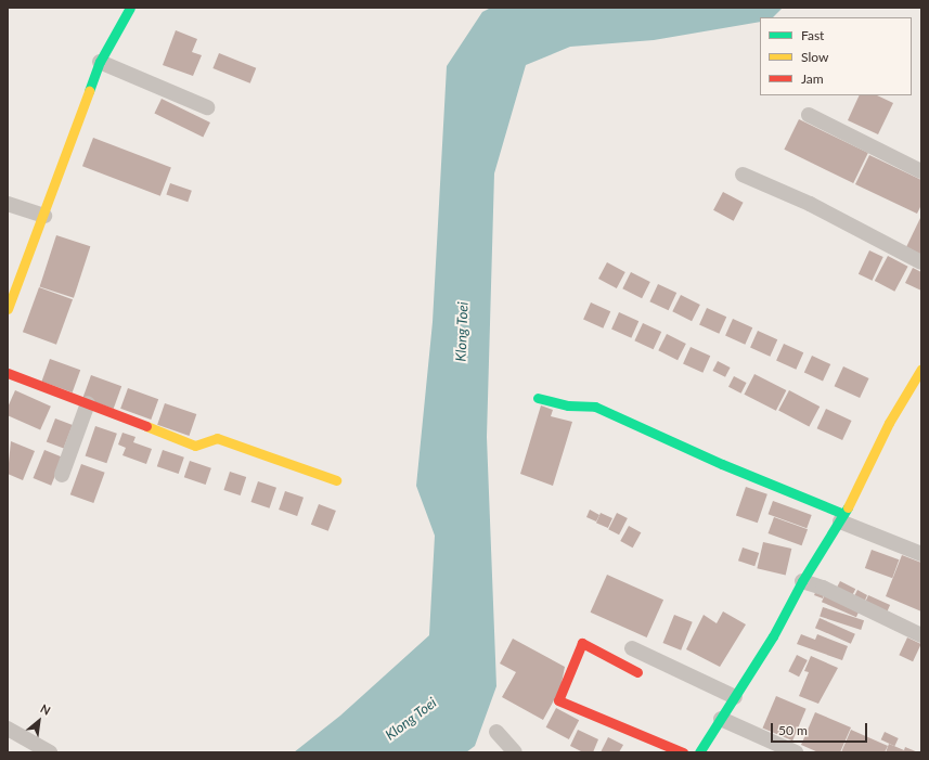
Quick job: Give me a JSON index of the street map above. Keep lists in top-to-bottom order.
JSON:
{
  "water": ["Klong Toei"],
  "legend": ["Fast", "Slow", "Jam"],
  "scale_bar": "50 m",
  "north": "top right"
}
